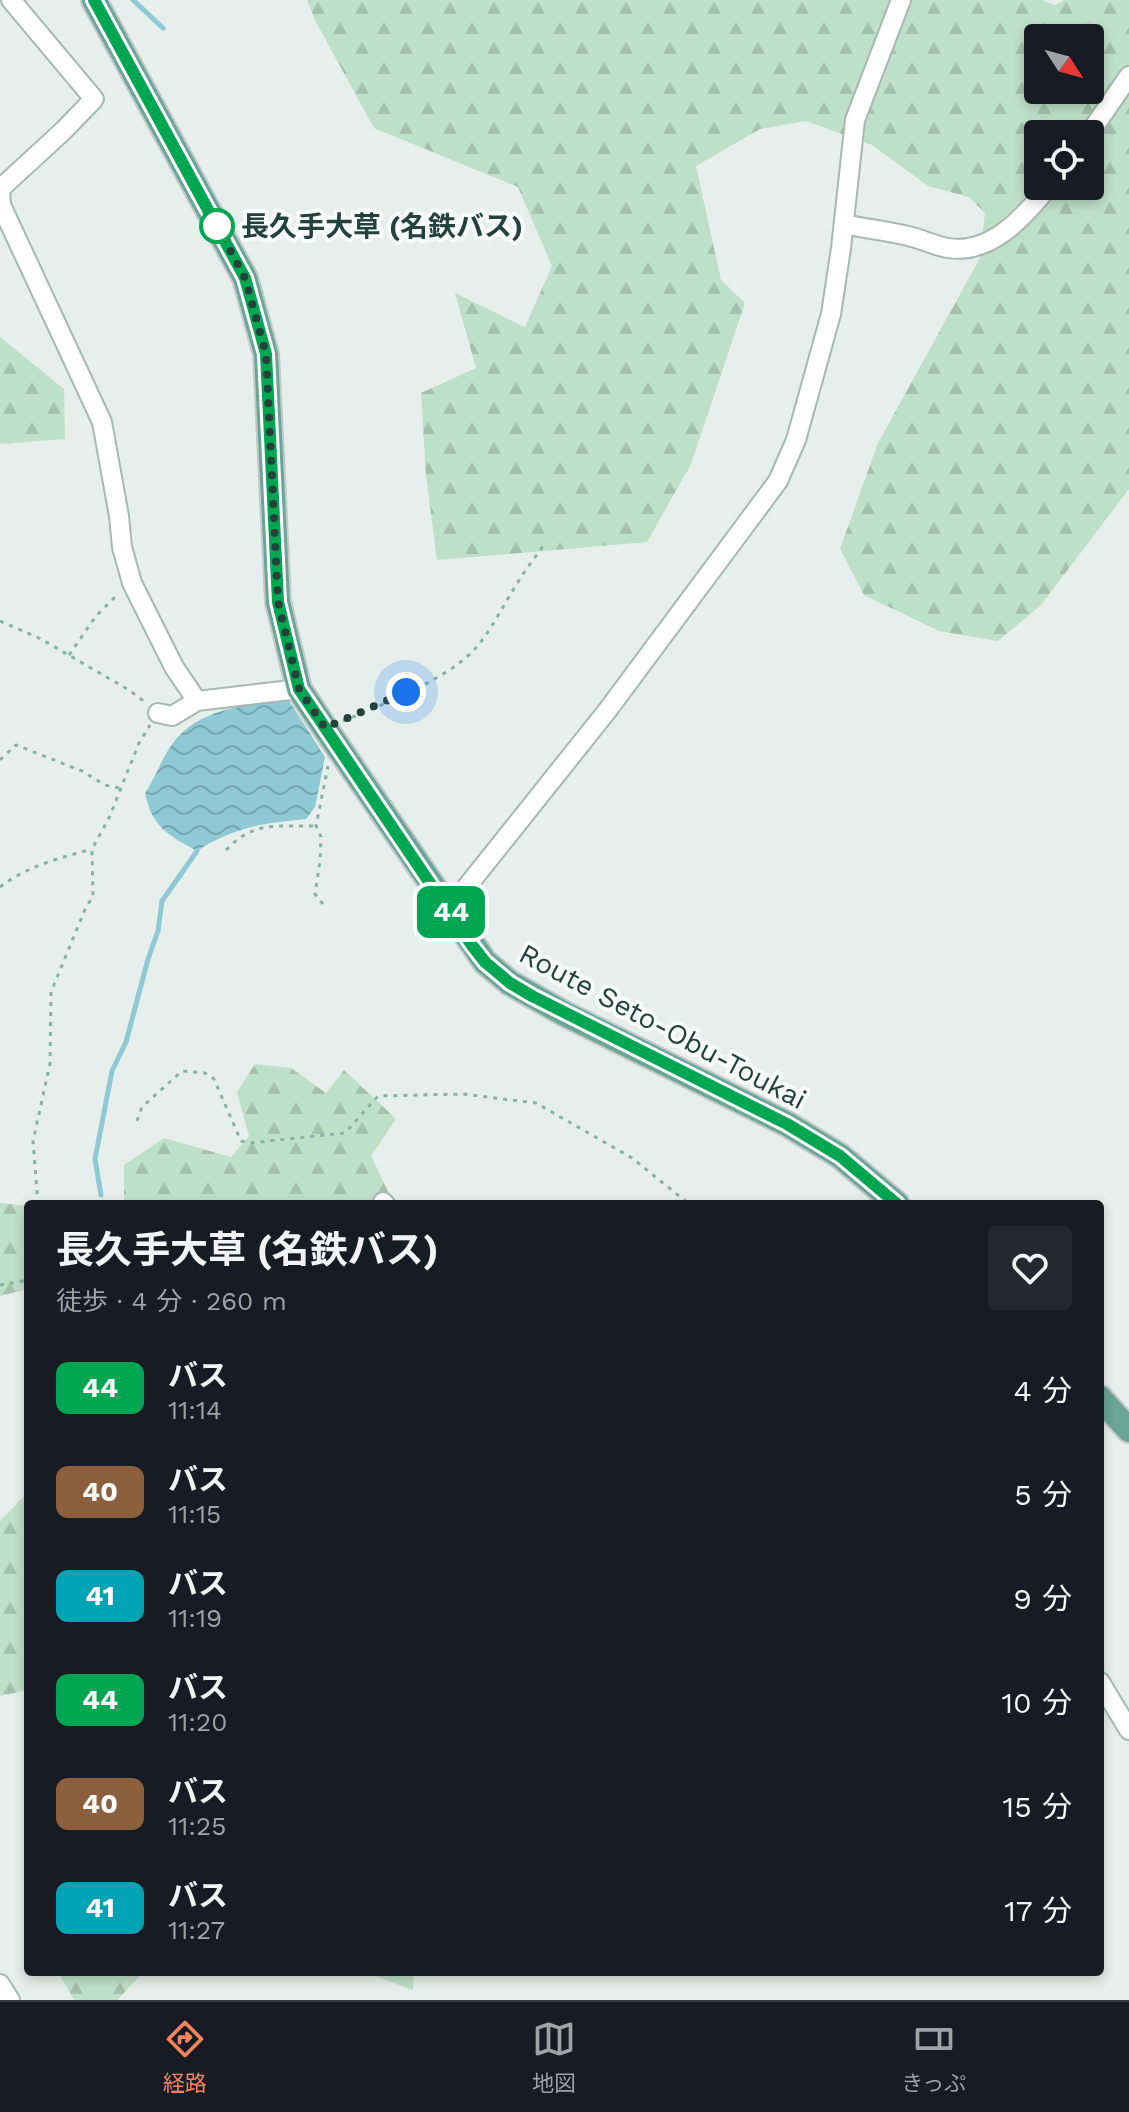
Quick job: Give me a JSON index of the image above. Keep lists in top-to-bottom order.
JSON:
{
  "streets": {
    "main road": ["Route Seto-Obu-Toukai"]
  },
  "places": ["長久手大草 (名鉄バス)"],
  "lines": ["bus line 44"],
  "north": "bottom right",
  "page": {
    "on_map": "44",
    "heading": ["長久手大草 (名鉄バス)", "徒歩 · 4 分 · 260 m"],
    "list": [
      {
        "mark": "44",
        "name": "バス",
        "note": "11:14",
        "value": "4 分"
      },
      {
        "mark": "40",
        "name": "バス",
        "note": "11:15",
        "value": "5 分"
      },
      {
        "mark": "41",
        "name": "バス",
        "note": "11:19",
        "value": "9 分"
      },
      {
        "mark": "44",
        "name": "バス",
        "note": "11:20",
        "value": "10 分"
      },
      {
        "mark": "40",
        "name": "バス",
        "note": "11:25",
        "value": "15 分"
      },
      {
        "mark": "41",
        "name": "バス",
        "note": "11:27",
        "value": "17 分"
      }
    ],
    "tabs": ["経路", "地図", "きっぷ"]
  }
}
